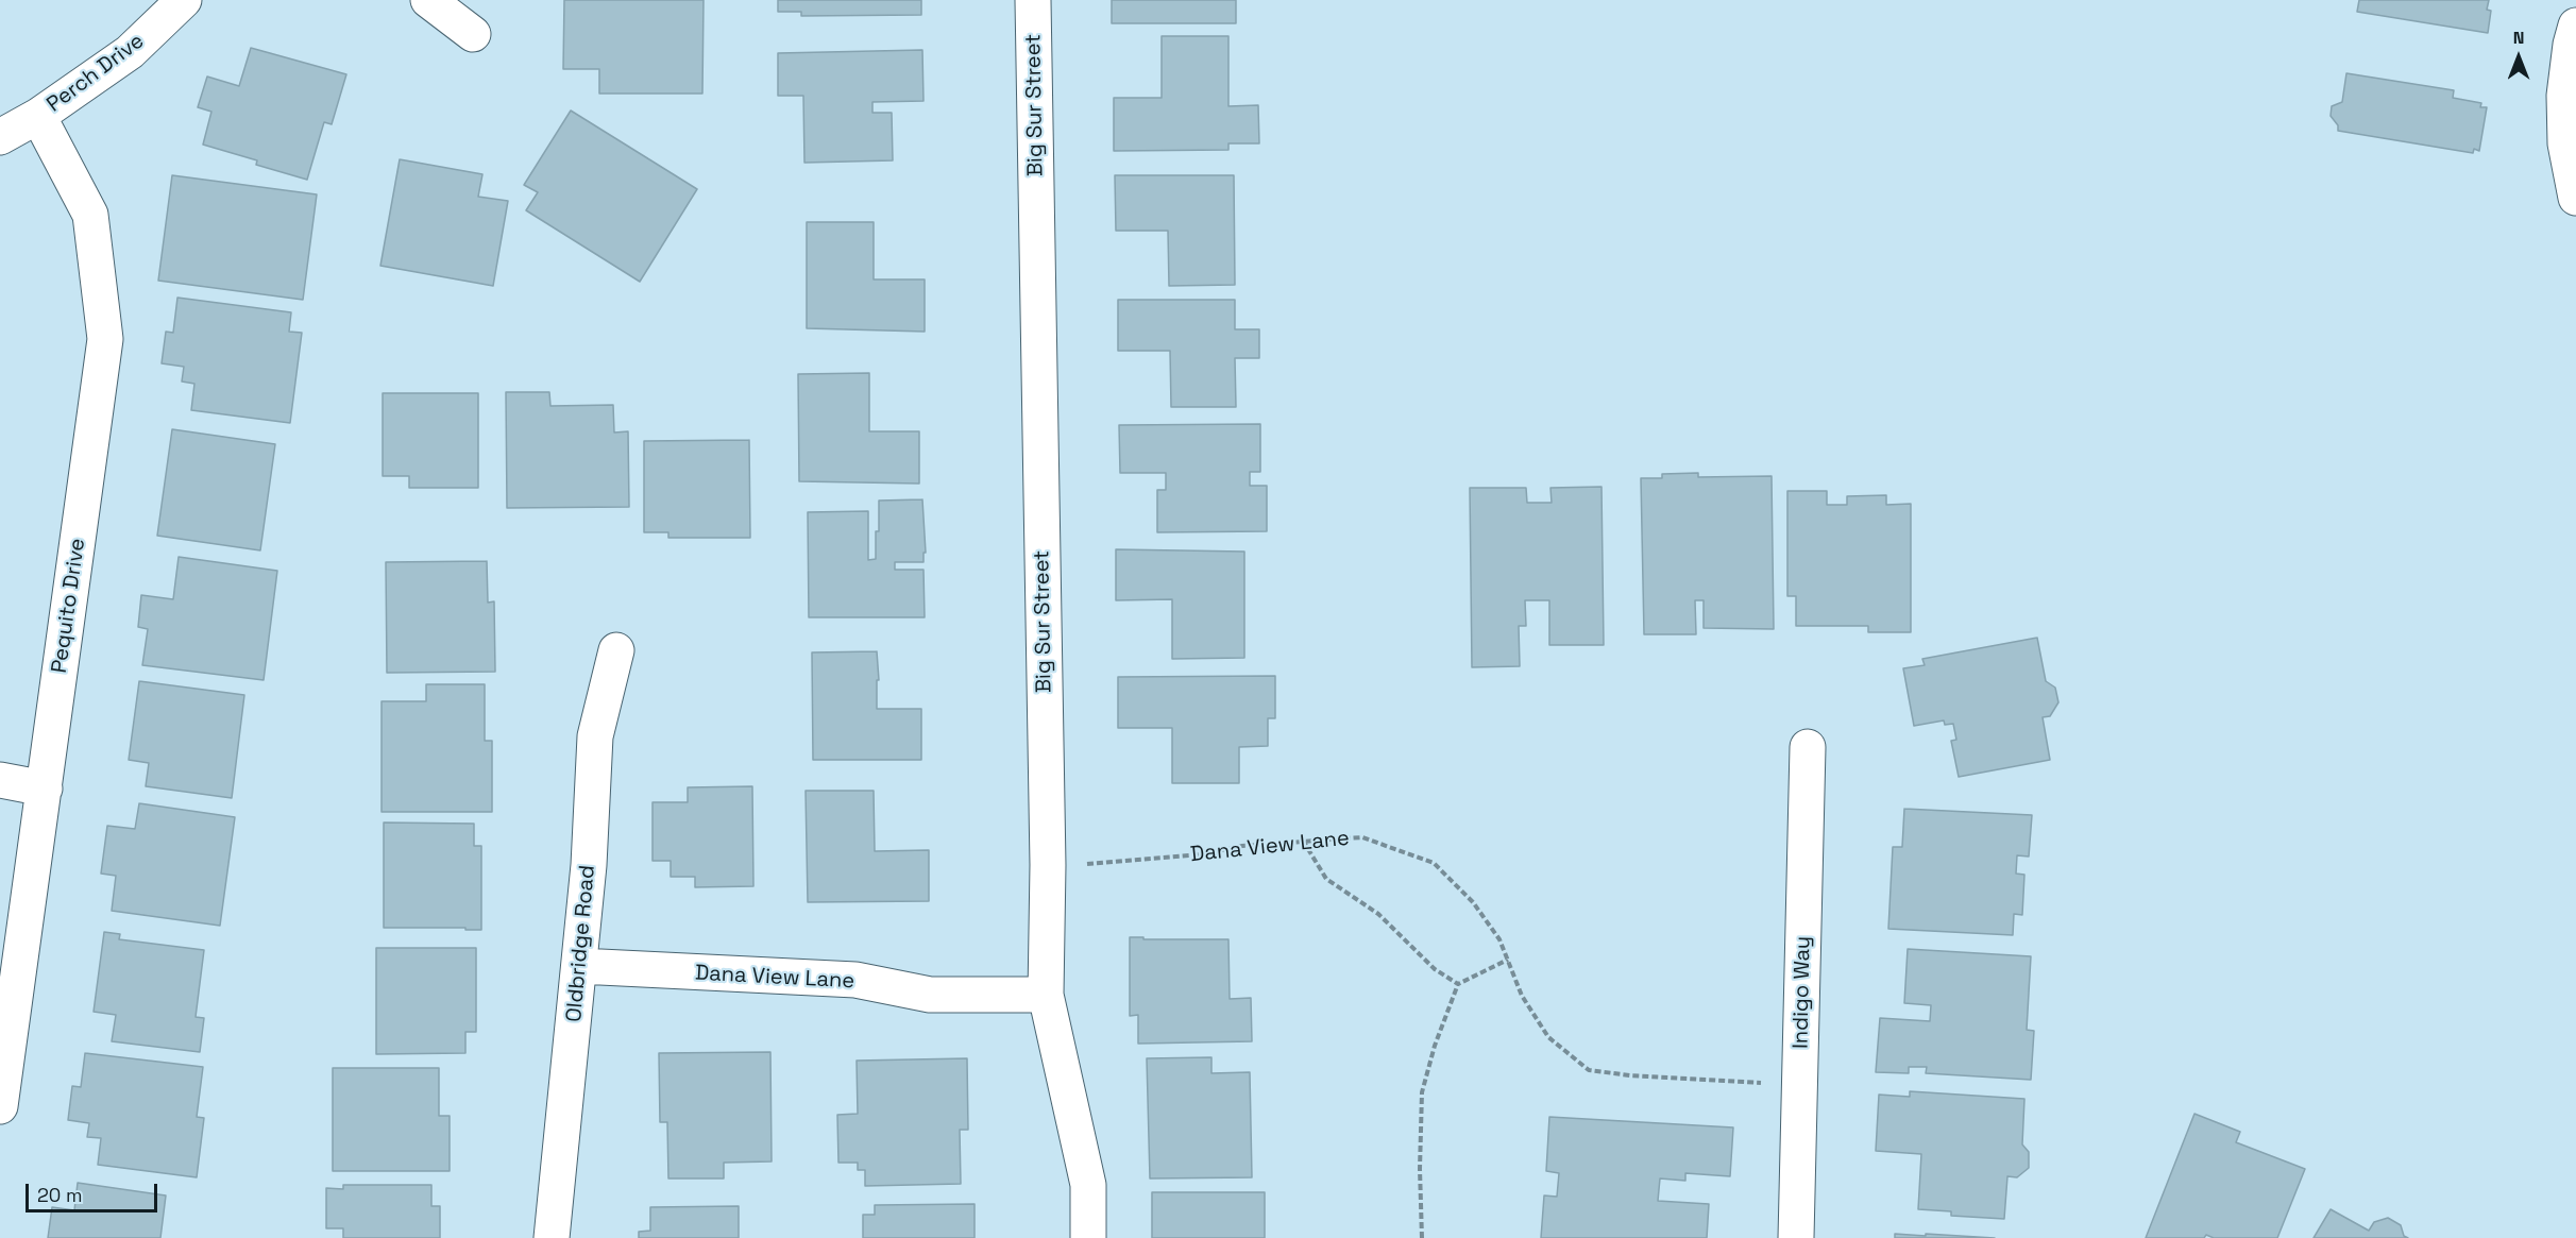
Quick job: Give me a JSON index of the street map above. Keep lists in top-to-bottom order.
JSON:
{
  "streets": {
    "street": [
      "Perch Drive",
      "Big Sur Street",
      "Pequito Drive",
      "Dana View Lane",
      "Oldbridge Road",
      "Indigo Way"
    ]
  },
  "crossings": [
    ["Perch Drive", "Pequito Drive"],
    ["Big Sur Street", "Dana View Lane"],
    ["Dana View Lane", "Oldbridge Road"],
    ["Dana View Lane", "Indigo Way"]
  ],
  "scale_bar": "20 m",
  "north": "top"
}
